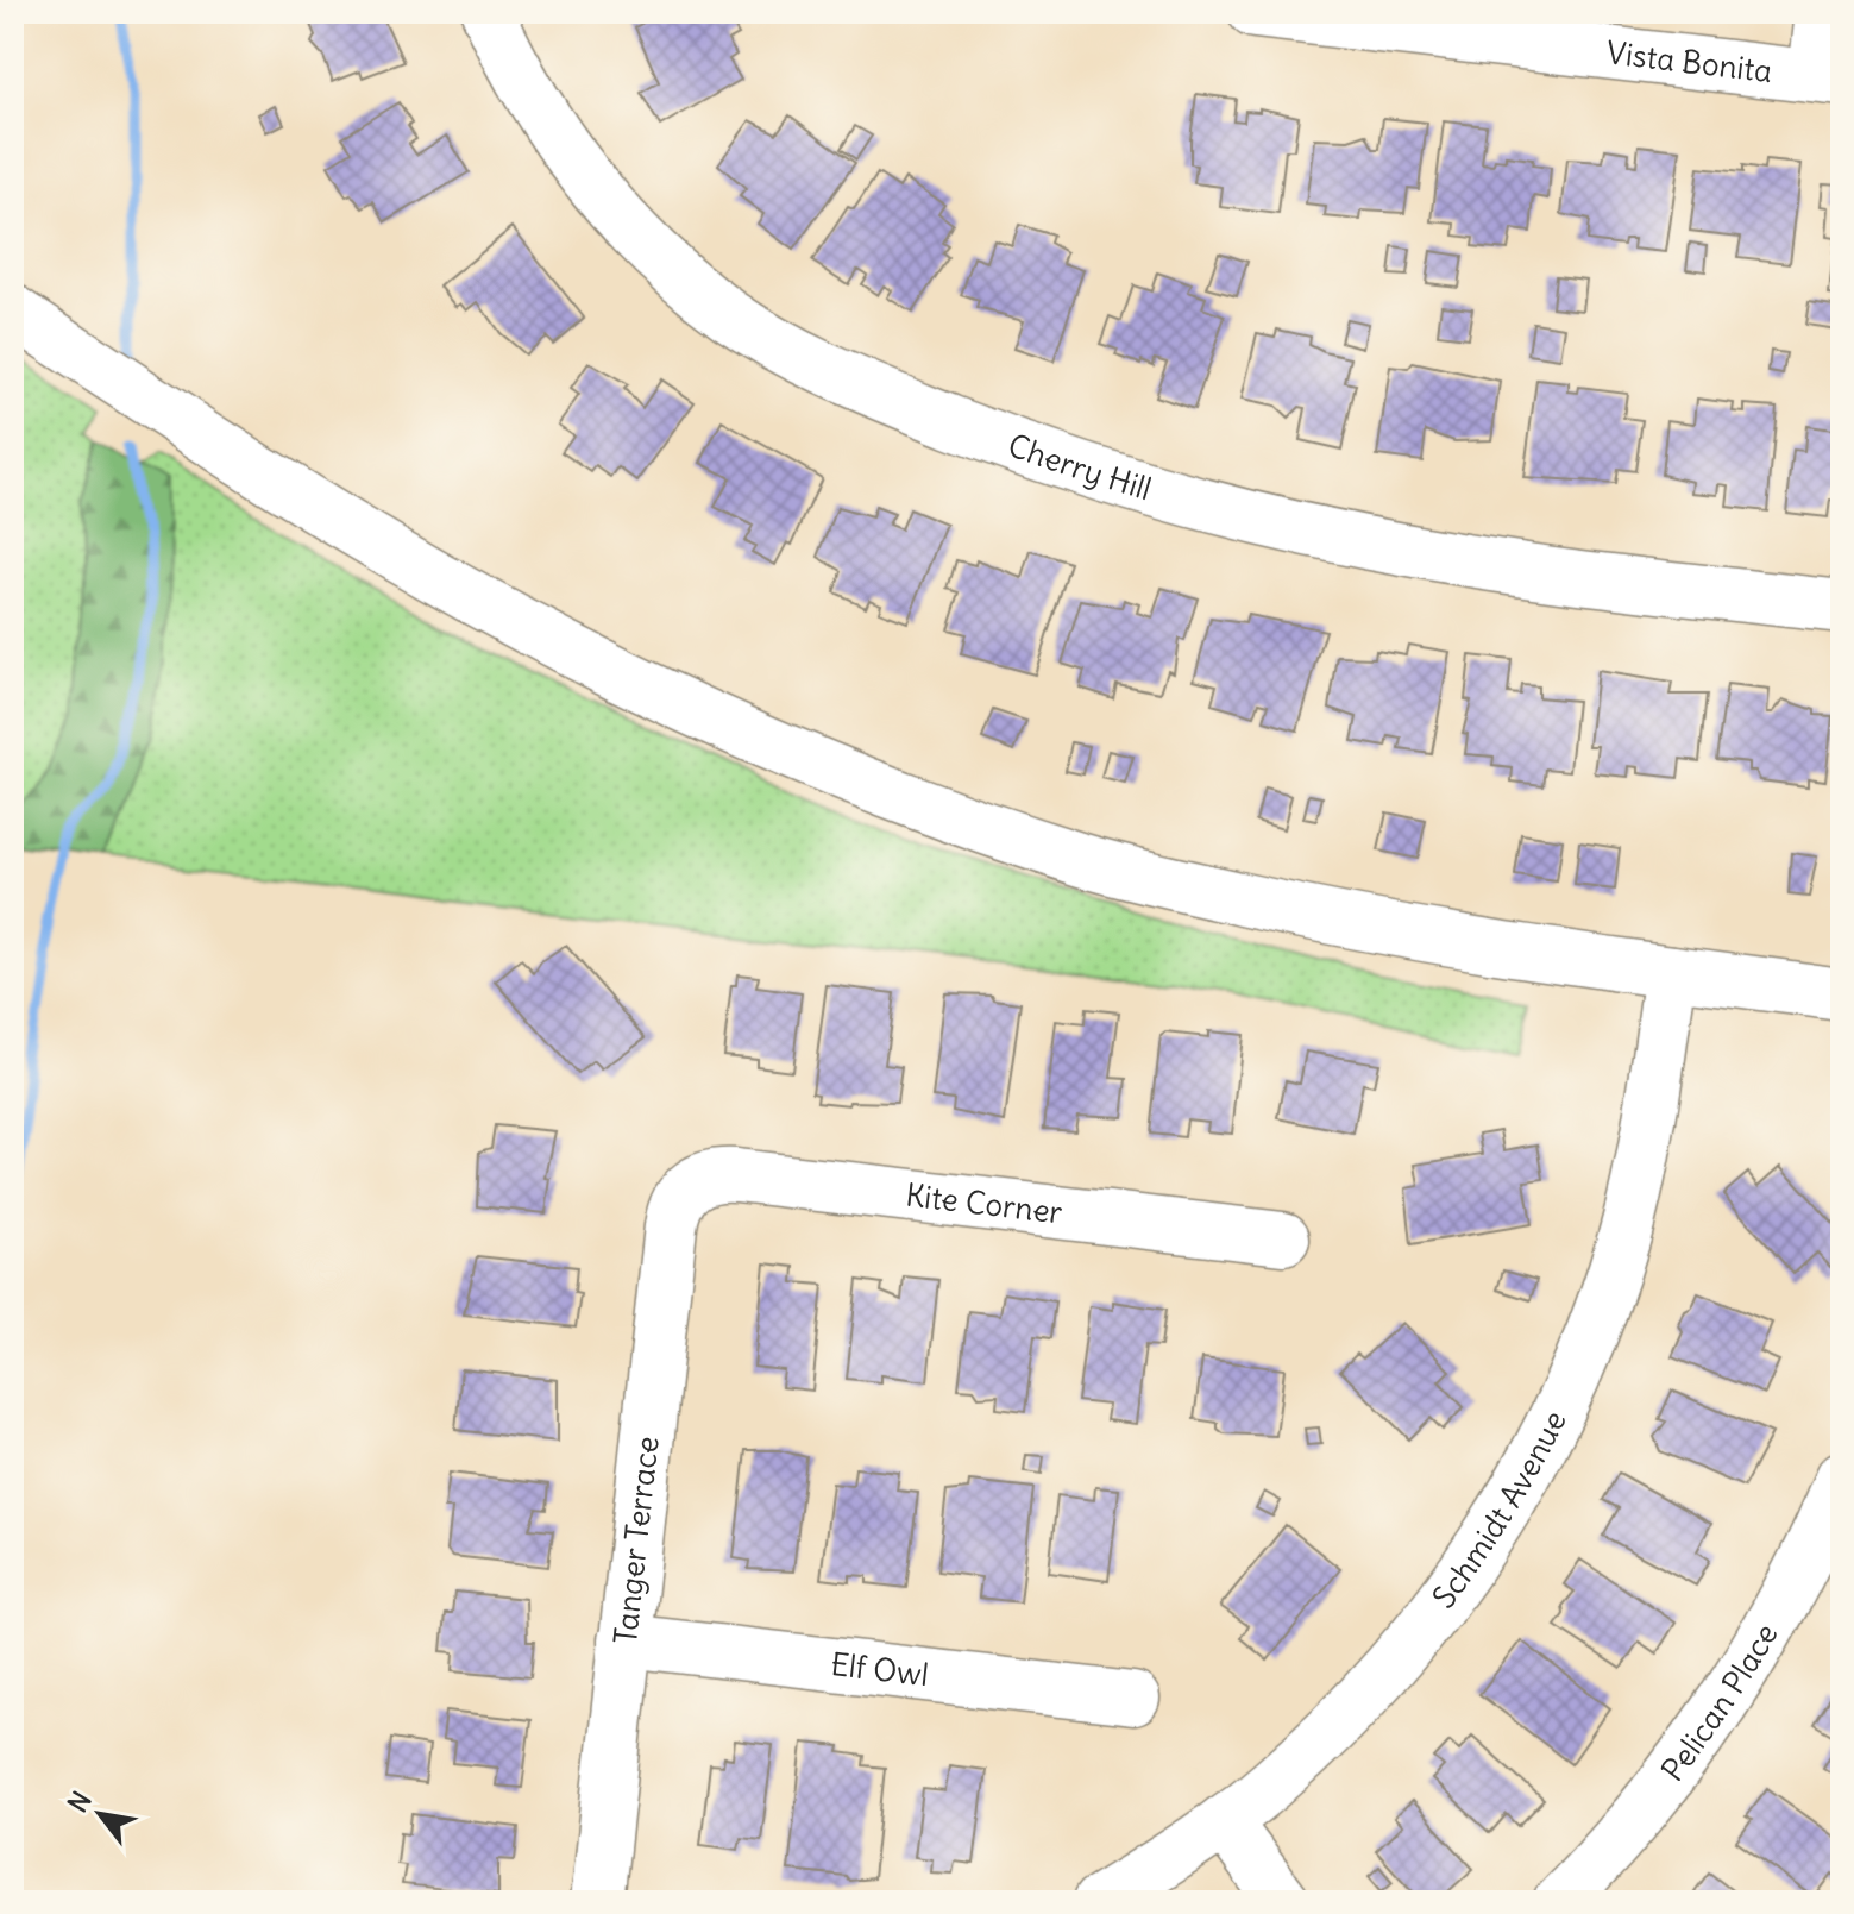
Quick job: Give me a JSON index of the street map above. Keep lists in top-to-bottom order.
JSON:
{
  "streets": {
    "street": [
      "Vista Bonita",
      "Cherry Hill",
      "Kite Corner",
      "Schmidt Avenue",
      "Tanger Terrace",
      "Elf Owl",
      "Pelican Place"
    ]
  },
  "crossings": [
    ["Kite Corner", "Tanger Terrace"],
    ["Tanger Terrace", "Elf Owl"]
  ],
  "north": "top left"
}
